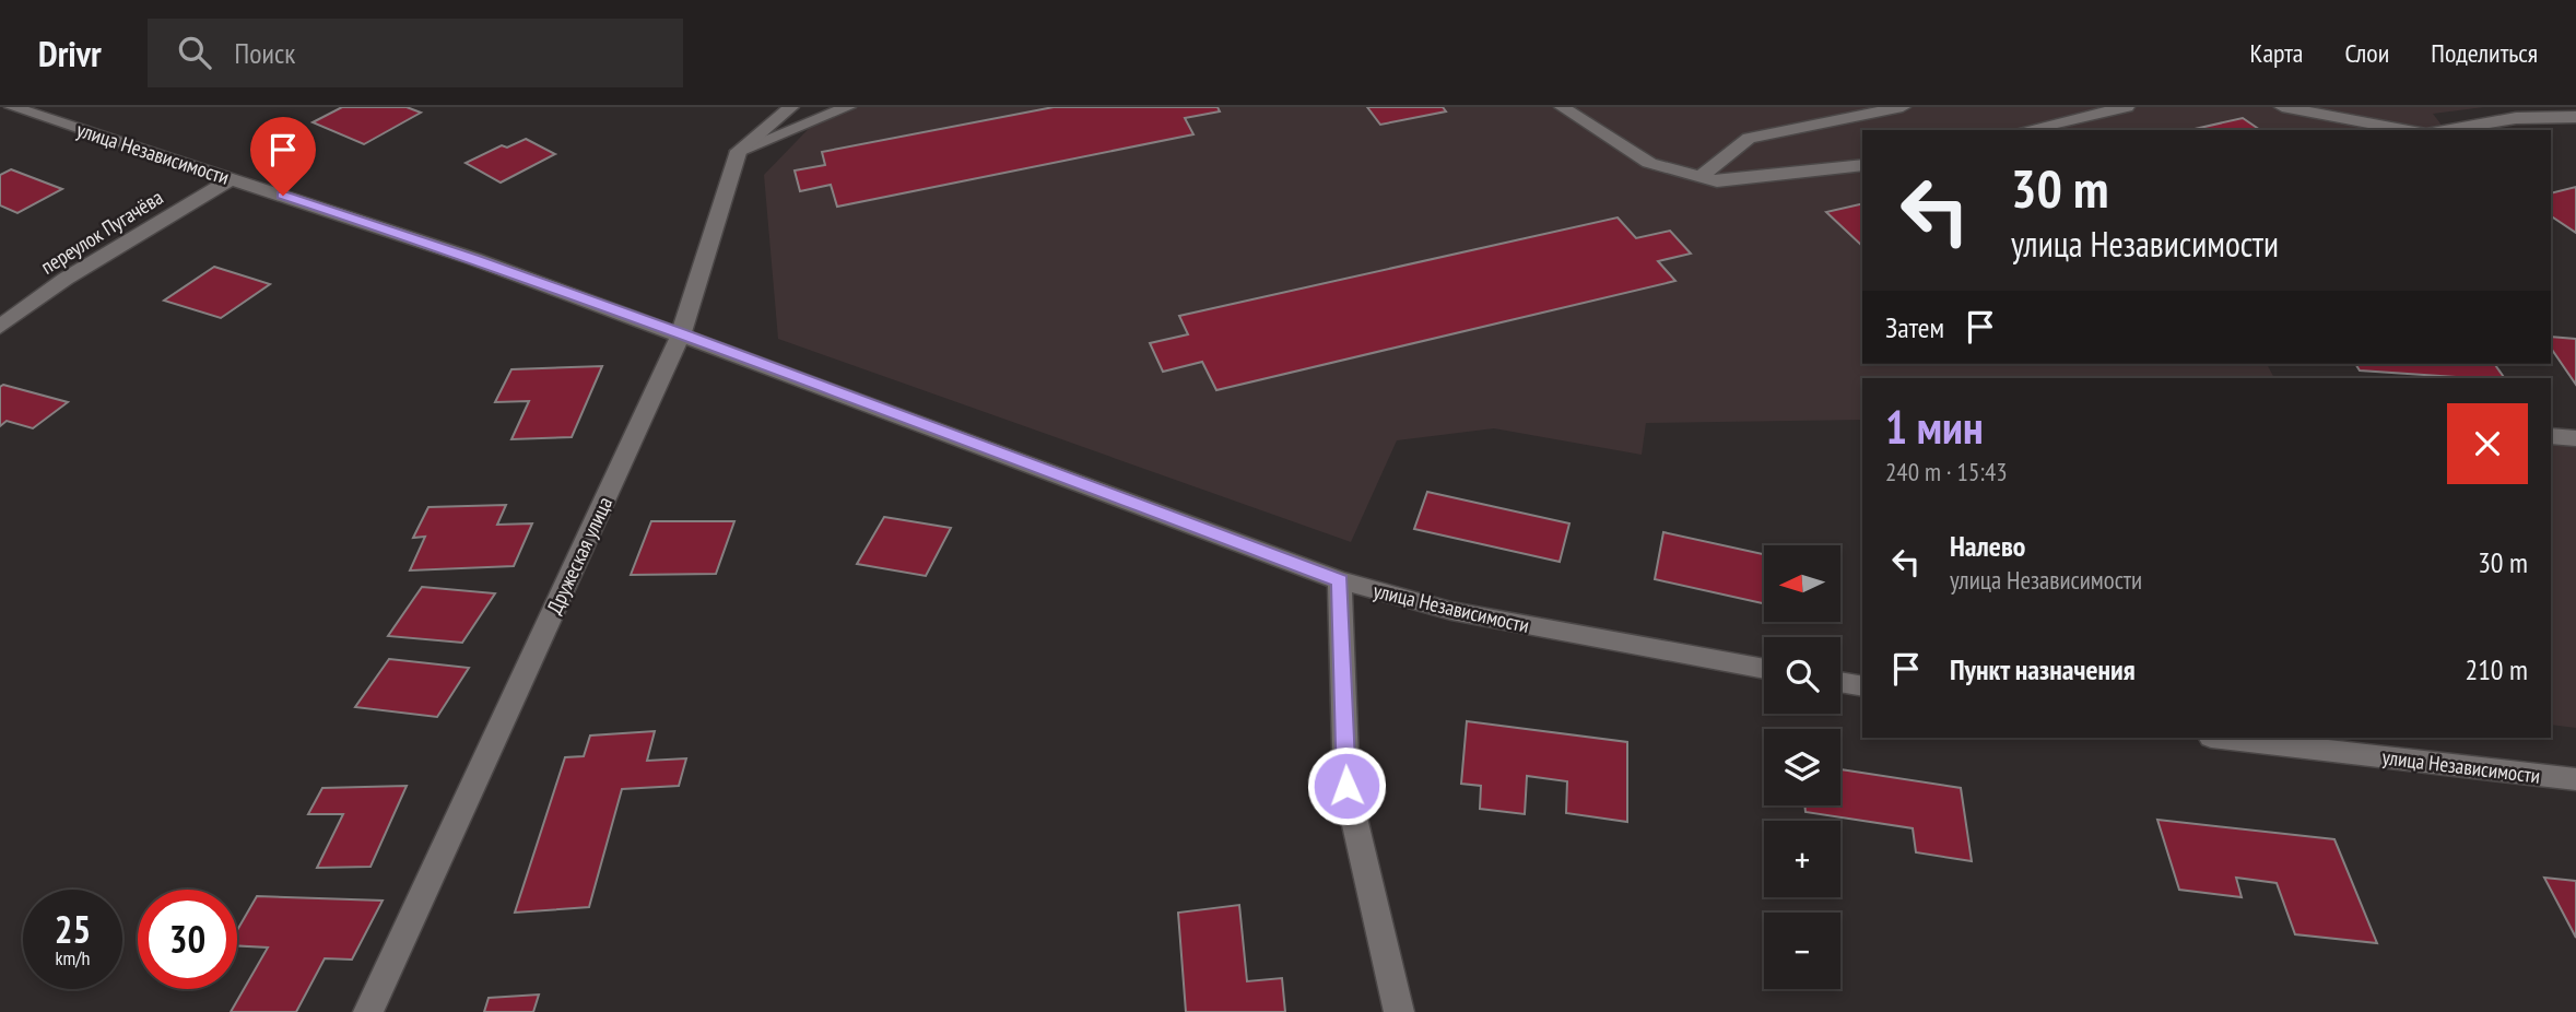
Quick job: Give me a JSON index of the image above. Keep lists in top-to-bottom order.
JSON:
{
  "streets": {
    "street": ["улица Независимости", "переулок Пугачёва", "Дружеская улица"]
  },
  "crossings": [
    ["улица Независимости", "переулок Пугачёва"],
    ["улица Независимости", "Дружеская улица"]
  ],
  "north": "left",
  "page": {
    "header": "Drivr",
    "search": "Поиск",
    "nav": ["Карта", "Слои", "Поделиться"],
    "turn": ["30 m", "улица Независимости"],
    "then": "Затем",
    "heading": ["1 мин", "240 m · 15:43"],
    "list": [
      {
        "name": "Налево",
        "note": "улица Независимости",
        "value": "30 m"
      },
      {
        "name": "Пункт назначения",
        "value": "210 m"
      }
    ],
    "map_buttons": ["+", "−"],
    "speed": "25 km/h",
    "limit": "30"
  }
}
